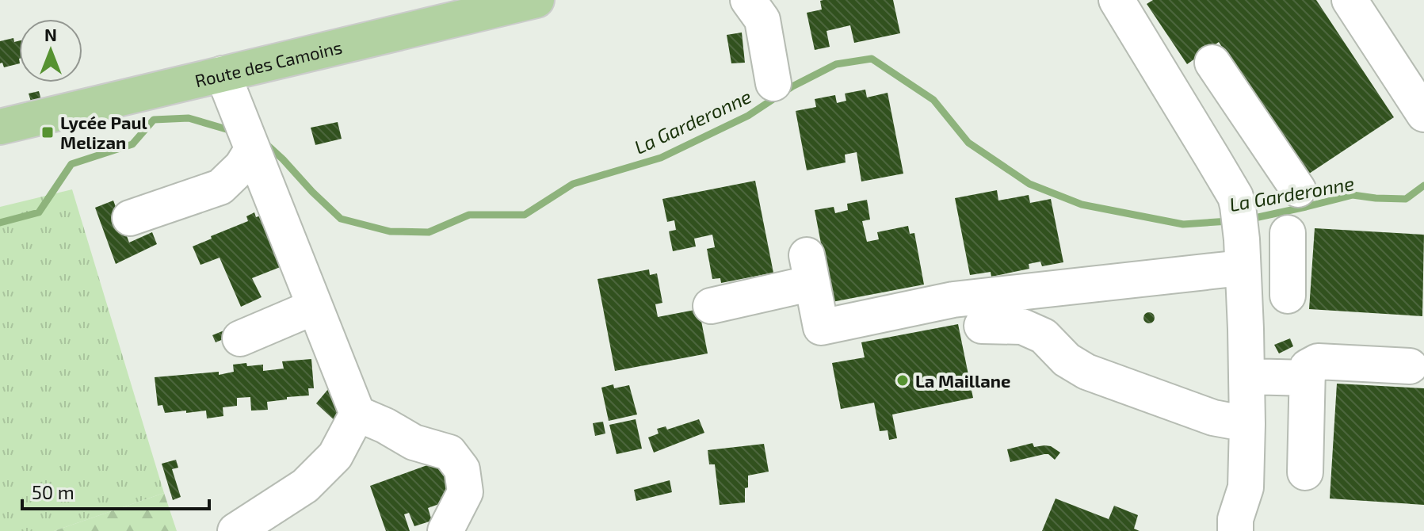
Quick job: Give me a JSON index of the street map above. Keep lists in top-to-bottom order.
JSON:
{
  "streets": {
    "main road": ["Route des Camoins"]
  },
  "water": ["La Garderonne"],
  "places": {
    "transit": ["Lycée Paul Melizan"],
    "other": ["La Maillane"]
  },
  "scale_bar": "50 m",
  "north": "top"
}
